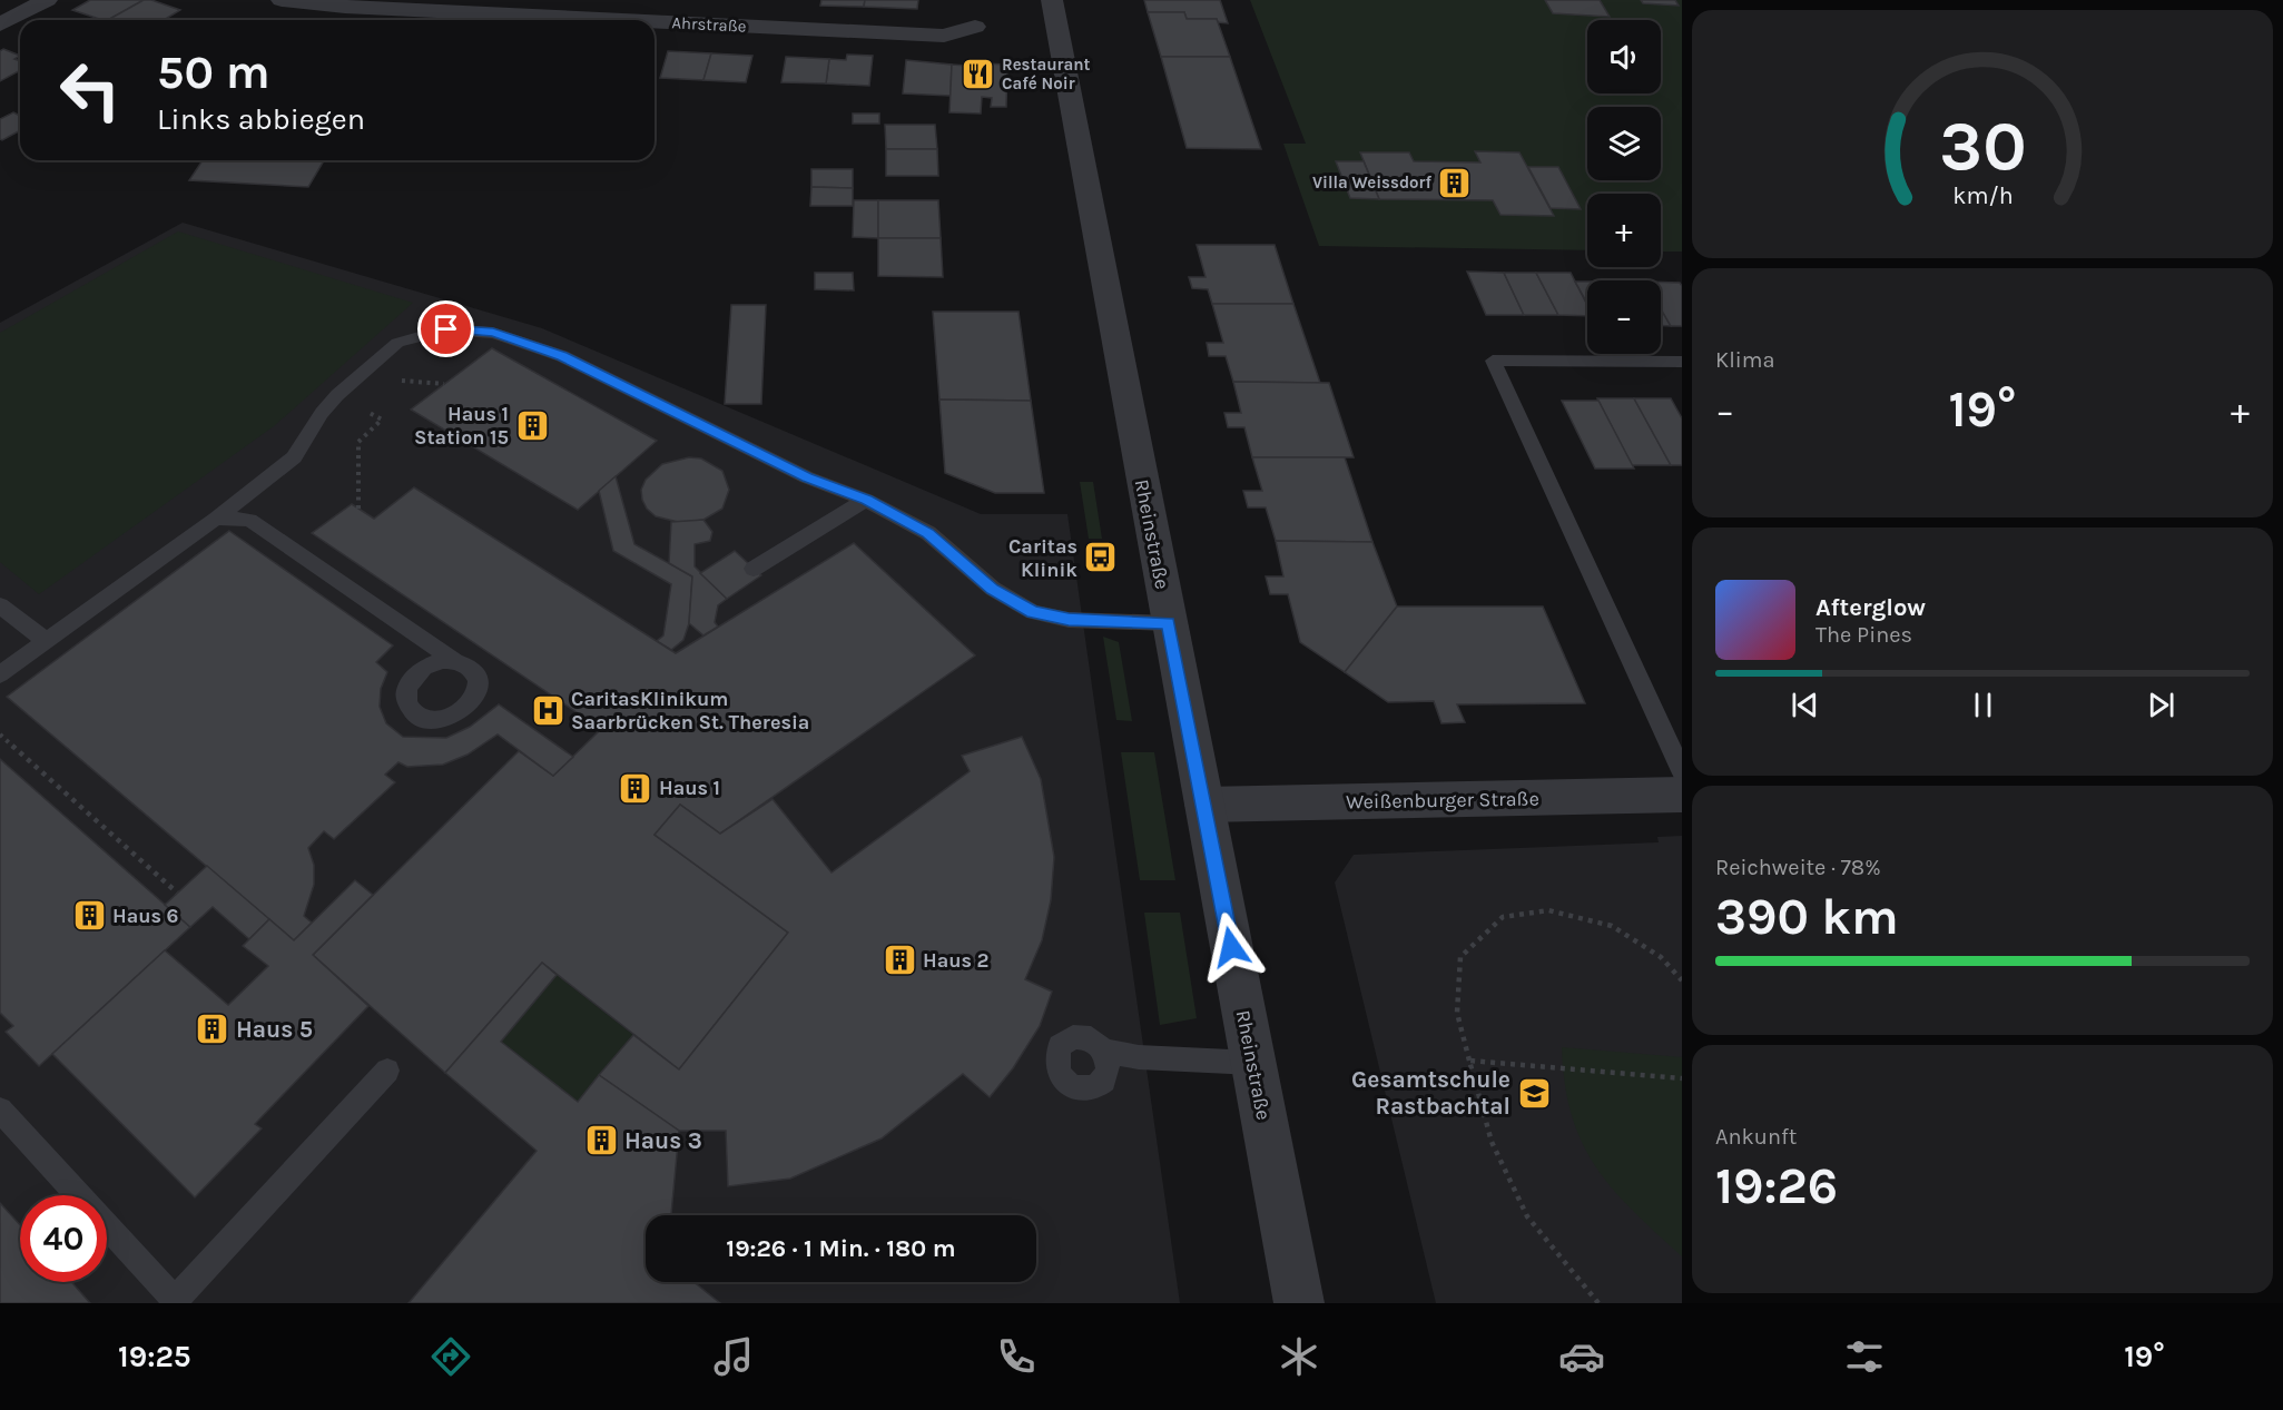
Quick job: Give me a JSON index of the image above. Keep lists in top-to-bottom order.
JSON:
{
  "streets": {
    "street": ["Ahrstraße", "Rheinstraße", "Weißenburger Straße"]
  },
  "crossings": [
    ["Rheinstraße", "Weißenburger Straße"]
  ],
  "places": {
    "restaurant": ["Restaurant Café Noir"],
    "building": [
      "Villa Weissdorf",
      "Haus 1 Station 15",
      "Haus 1",
      "Haus 6",
      "Haus 2",
      "Haus 5",
      "Haus 3"
    ],
    "bus stop": ["Caritas Klinik"],
    "hospital": ["CaritasKlinikum Saarbrücken St. Theresia"],
    "school or university": ["Gesamtschule Rastbachtal"]
  },
  "page": {
    "map_buttons": ["+", "−"],
    "turn": ["50 m", "Links abbiegen"],
    "tile": [
      "Klima",
      ["Reichweite · 78%", "390 km"],
      ["Ankunft", "19:26"]
    ],
    "heat": ["−", "19°", "+"],
    "song": ["Afterglow", "The Pines"],
    "limit": "40",
    "trip": "19:26 · 1 Min. · 180 m",
    "tabs": ["19:25", "19°"],
    "gauge": ["30", "km/h"]
  }
}
